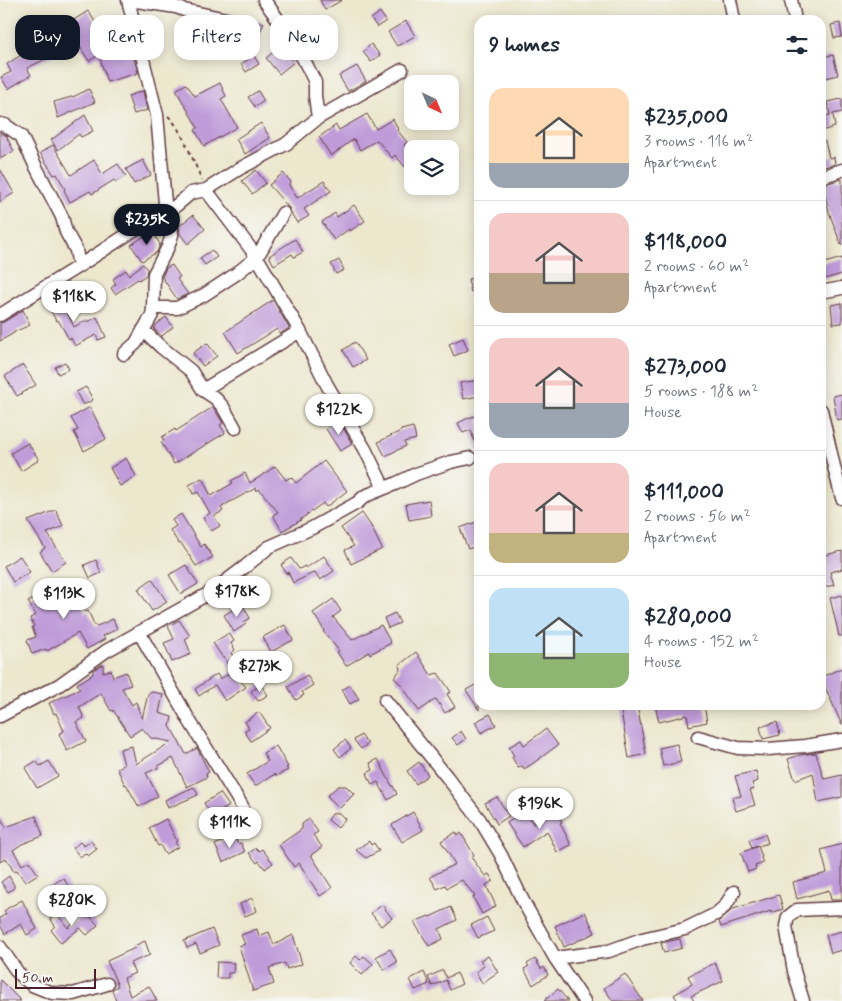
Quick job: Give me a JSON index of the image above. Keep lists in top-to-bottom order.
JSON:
{
  "scale_bar": "50 m",
  "north": "bottom right",
  "page": {
    "chip": [
      "Buy",
      "Rent",
      "Filters",
      "New"
    ],
    "heading": "9 homes",
    "list": [
      {
        "name": "$235,000",
        "note": "3 rooms · 116 m² · Apartment"
      },
      {
        "name": "$118,000",
        "note": "2 rooms · 60 m² · Apartment"
      },
      {
        "name": "$273,000",
        "note": "5 rooms · 188 m² · House"
      },
      {
        "name": "$111,000",
        "note": "2 rooms · 56 m² · Apartment"
      },
      {
        "name": "$280,000",
        "note": "4 rooms · 152 m² · House"
      }
    ],
    "price": [
      "$235K",
      "$118K",
      "$122K",
      "$178K",
      "$113K",
      "$273K",
      "$196K",
      "$111K",
      "$280K"
    ],
    "scale": "50 m"
  }
}
